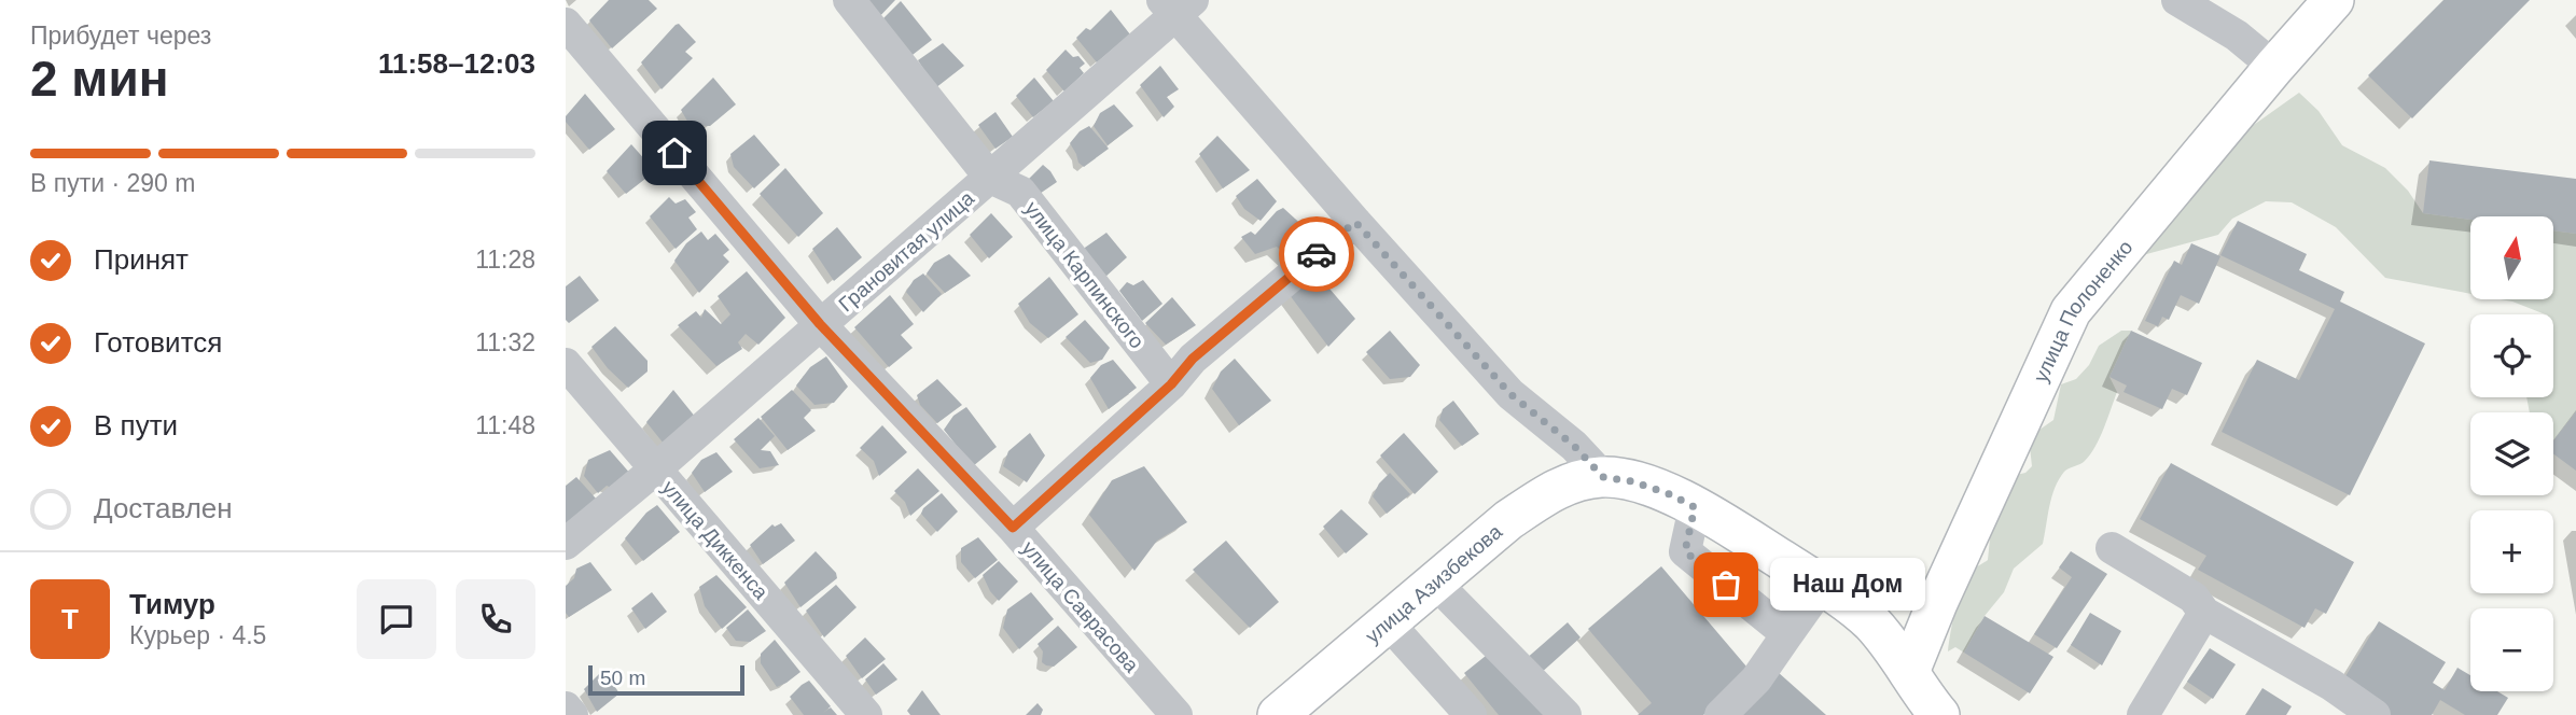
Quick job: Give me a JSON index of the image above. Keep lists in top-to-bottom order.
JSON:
{
  "streets": {
    "main road": ["улица Полоненко", "улица Азизбекова"],
    "street": [
      "Грановитая улица",
      "улица Карпинского",
      "улица Диккенса",
      "улица Саврасова"
    ]
  },
  "crossings": [
    ["Грановитая улица", "улица Карпинского"],
    ["Грановитая улица", "улица Диккенса"],
    ["Грановитая улица", "улица Саврасова"]
  ],
  "places": ["Наш Дом"],
  "scale_bar": "50 m",
  "north": "top",
  "page": {
    "heading": ["2 мин", "Прибудет через", "11:58–12:03"],
    "panel": ["Тимур", "Курьер · 4.5"],
    "bar": "В пути · 290 m",
    "map_buttons": ["+", "−"],
    "list": [
      ["Принят", "11:28"],
      ["Готовится", "11:32"],
      ["В пути", "11:48"],
      "Доставлен"
    ],
    "bubble": "Наш Дом",
    "round": "Т",
    "scale": "50 m"
  }
}
